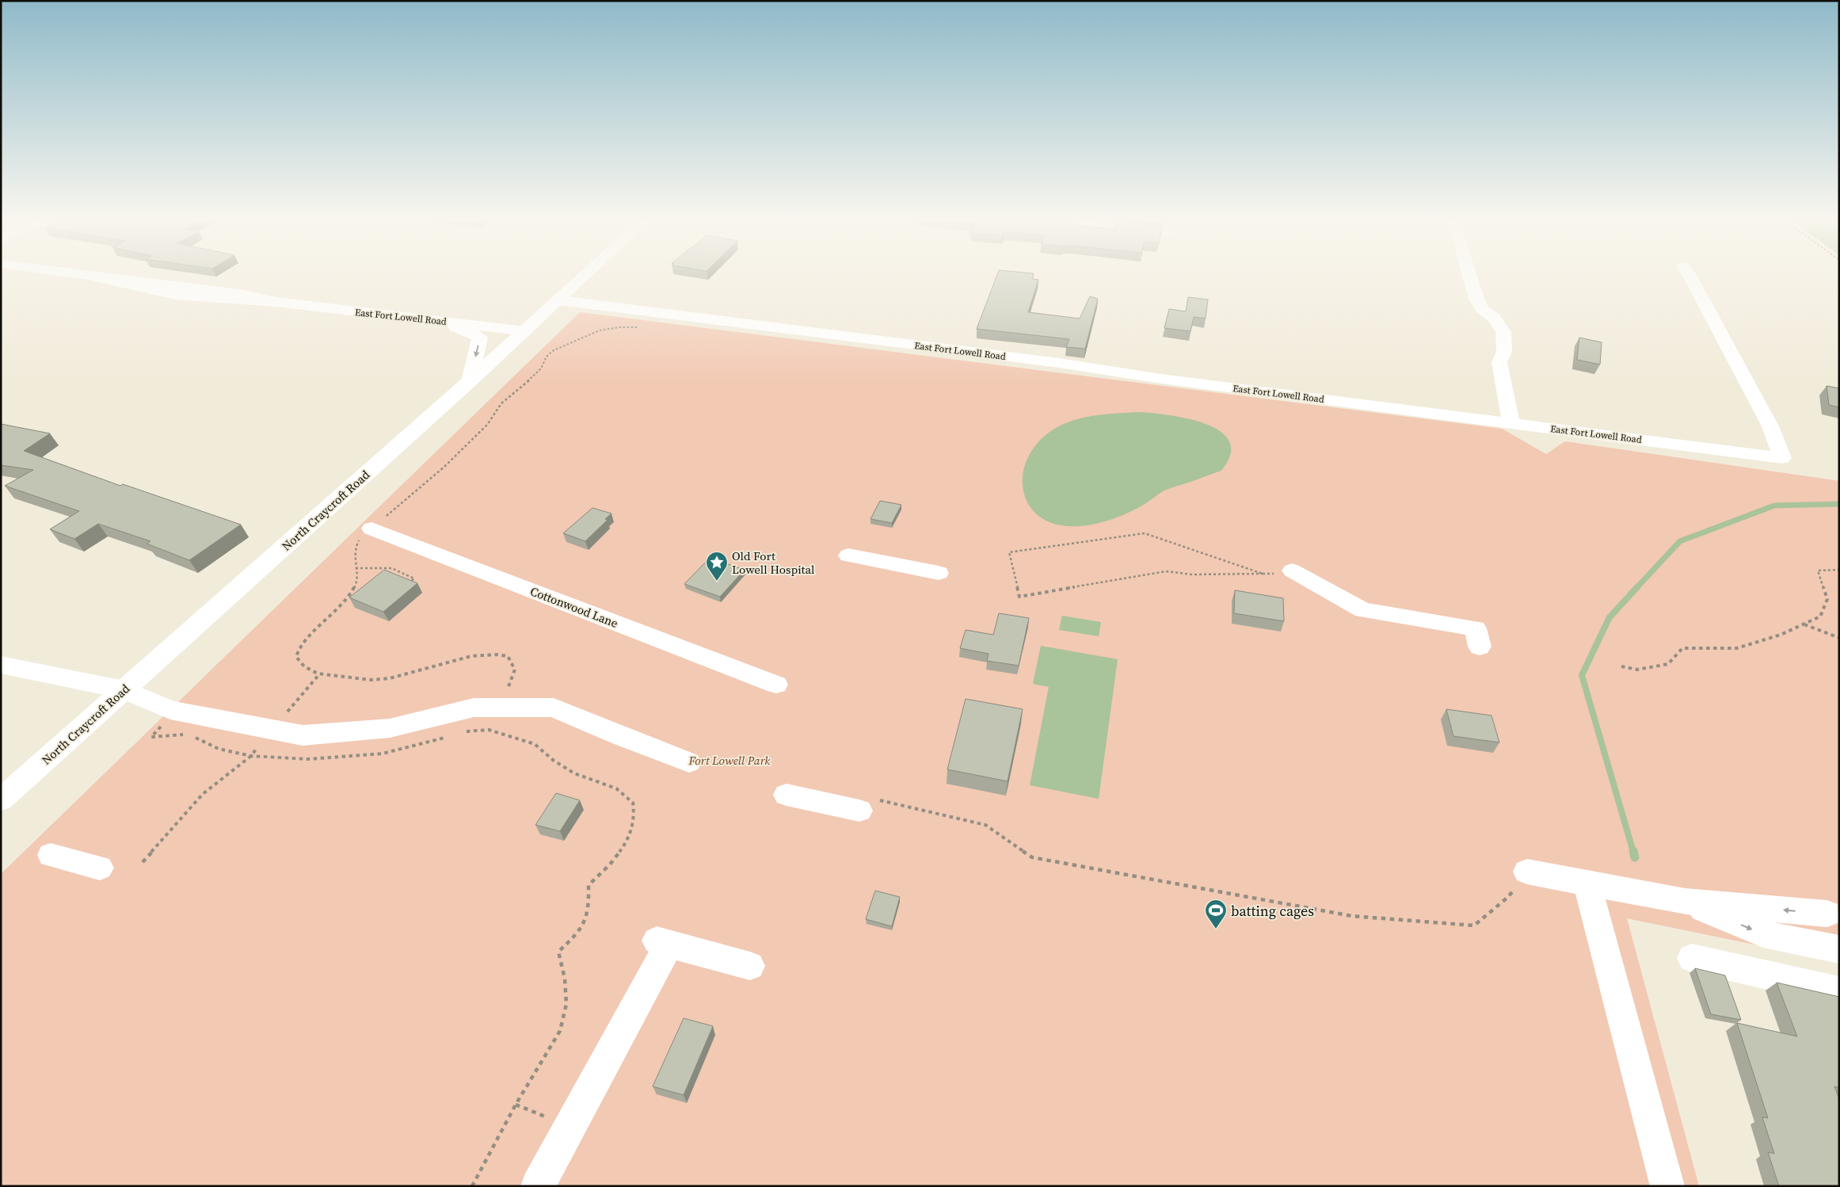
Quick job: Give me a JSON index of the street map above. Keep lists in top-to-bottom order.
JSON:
{
  "streets": {
    "street": ["East Fort Lowell Road", "North Craycroft Road", "Cottonwood Lane"]
  },
  "crossings": [
    ["East Fort Lowell Road", "North Craycroft Road"]
  ],
  "parks": ["Fort Lowell Park"],
  "places": {
    "place": ["Old Fort Lowell Hospital"],
    "sports": ["batting cages"]
  }
}
